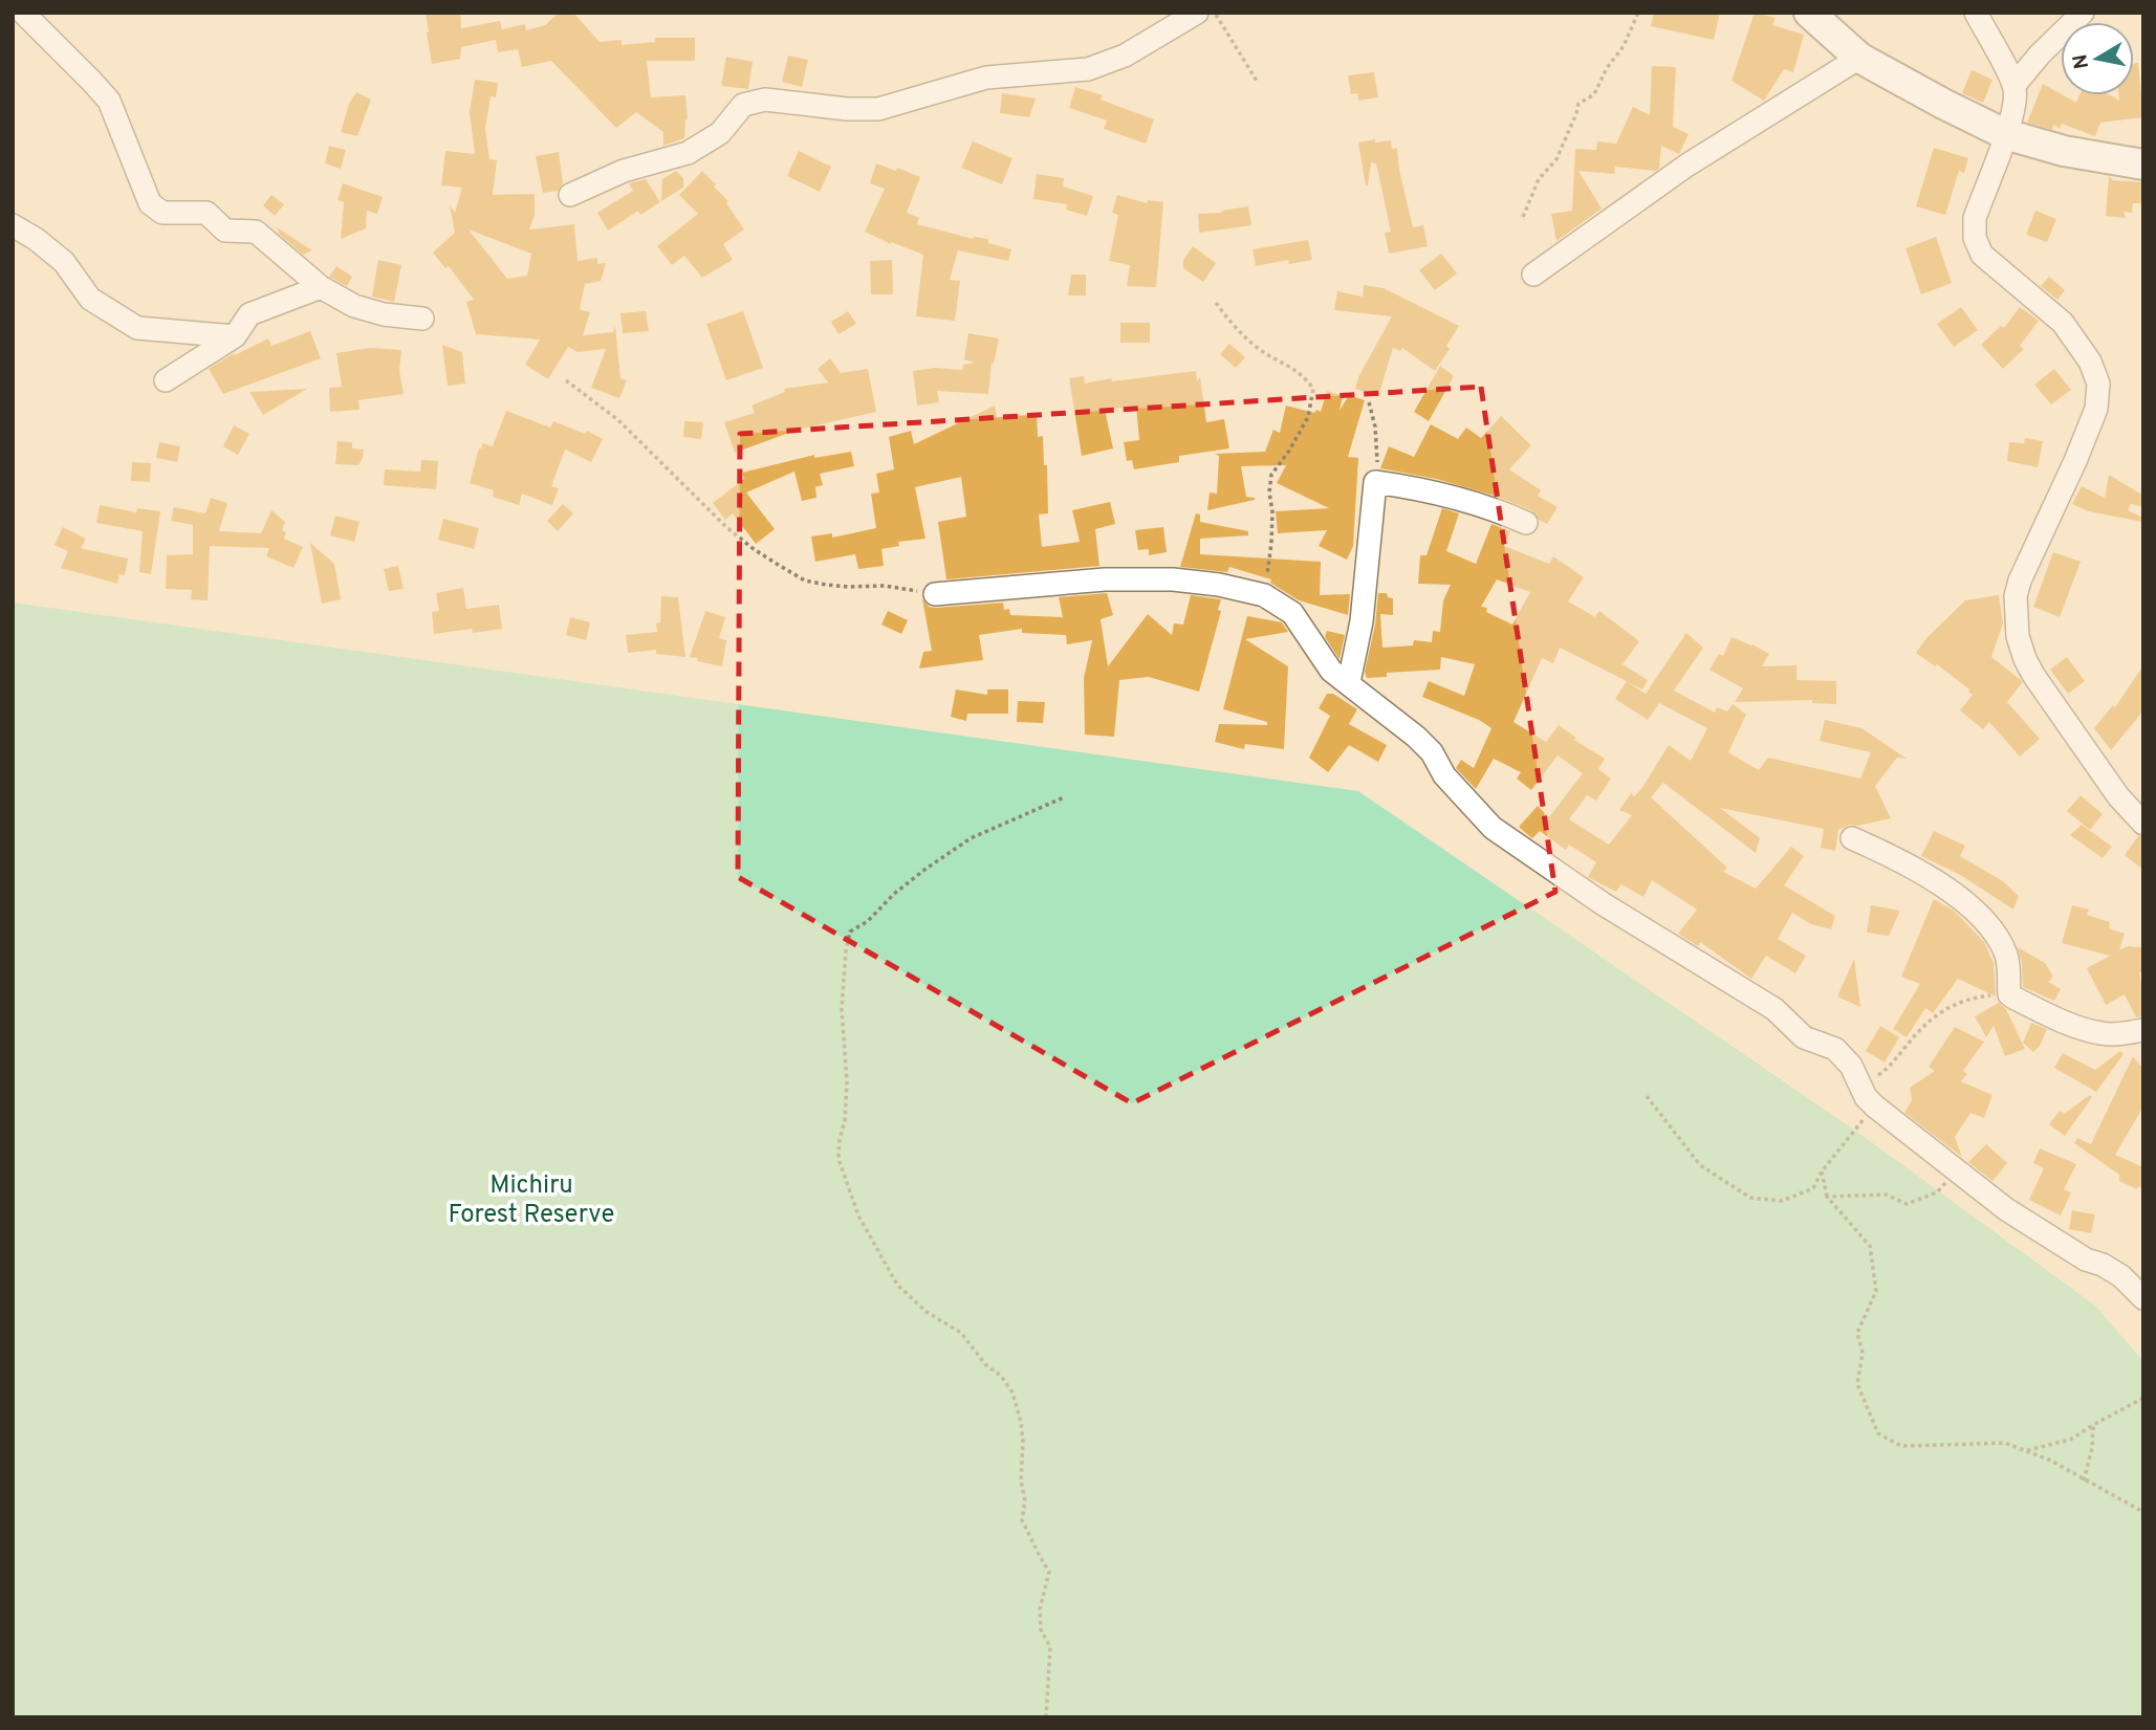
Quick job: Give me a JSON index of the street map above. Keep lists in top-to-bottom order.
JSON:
{
  "parks": ["Michiru Forest Reserve"],
  "north": "left"
}
